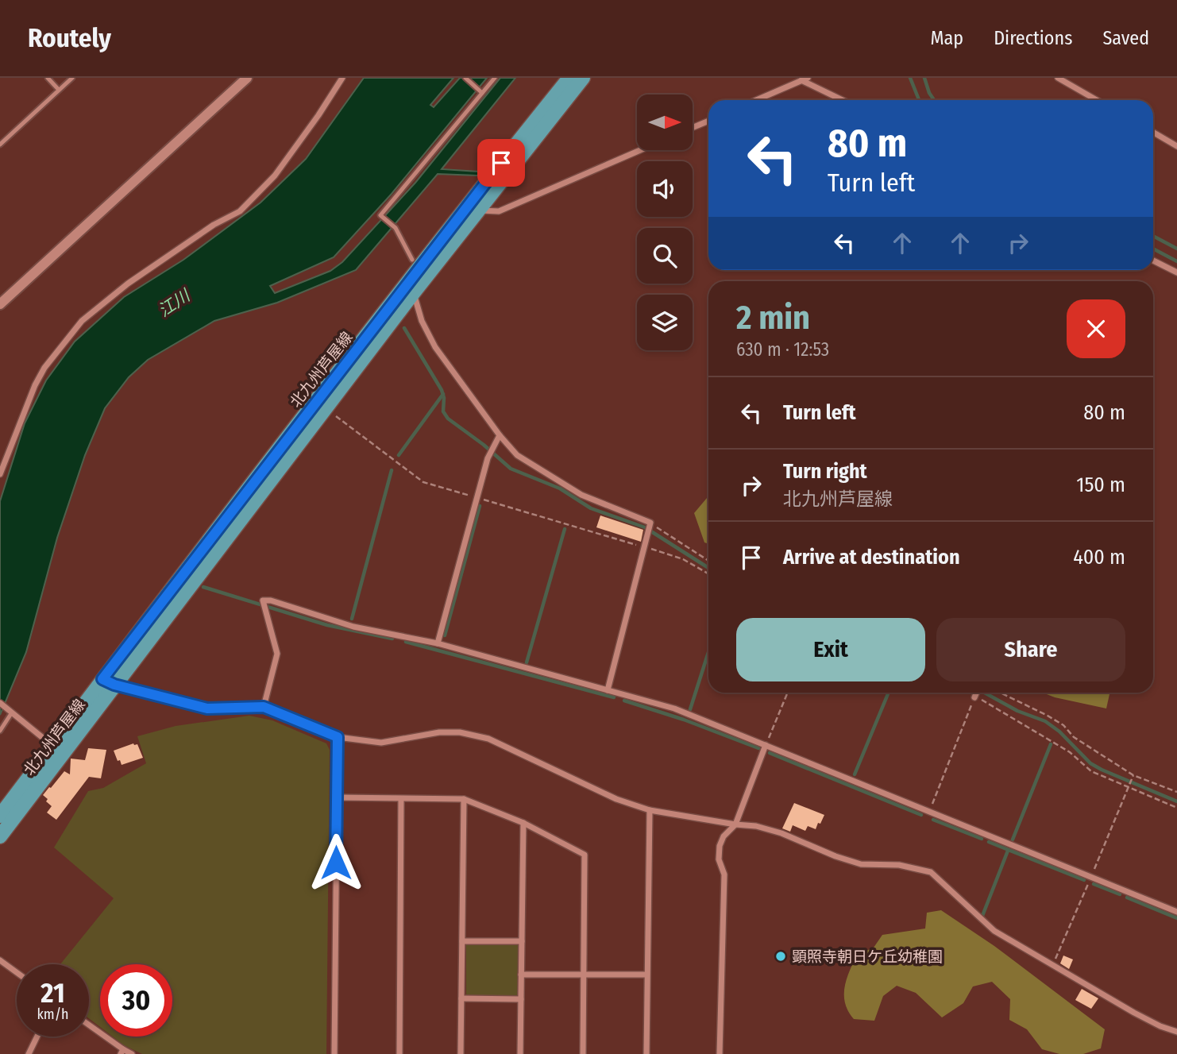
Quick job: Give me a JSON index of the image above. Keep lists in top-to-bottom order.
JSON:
{
  "streets": {
    "main road": ["北九州芦屋線"]
  },
  "water": ["江川"],
  "places": ["顕照寺朝日ケ丘幼稚園"],
  "north": "right",
  "page": {
    "header": "Routely",
    "nav": ["Map", "Directions", "Saved"],
    "turn": ["80 m", "Turn left"],
    "heading": ["2 min", "630 m · 12:53"],
    "list": [
      {
        "name": "Turn left",
        "value": "80 m"
      },
      {
        "name": "Turn right",
        "note": "北九州芦屋線",
        "value": "150 m"
      },
      {
        "name": "Arrive at destination",
        "value": "400 m"
      }
    ],
    "buttons": ["Exit", "Share"],
    "speed": "21 km/h",
    "limit": "30"
  }
}
